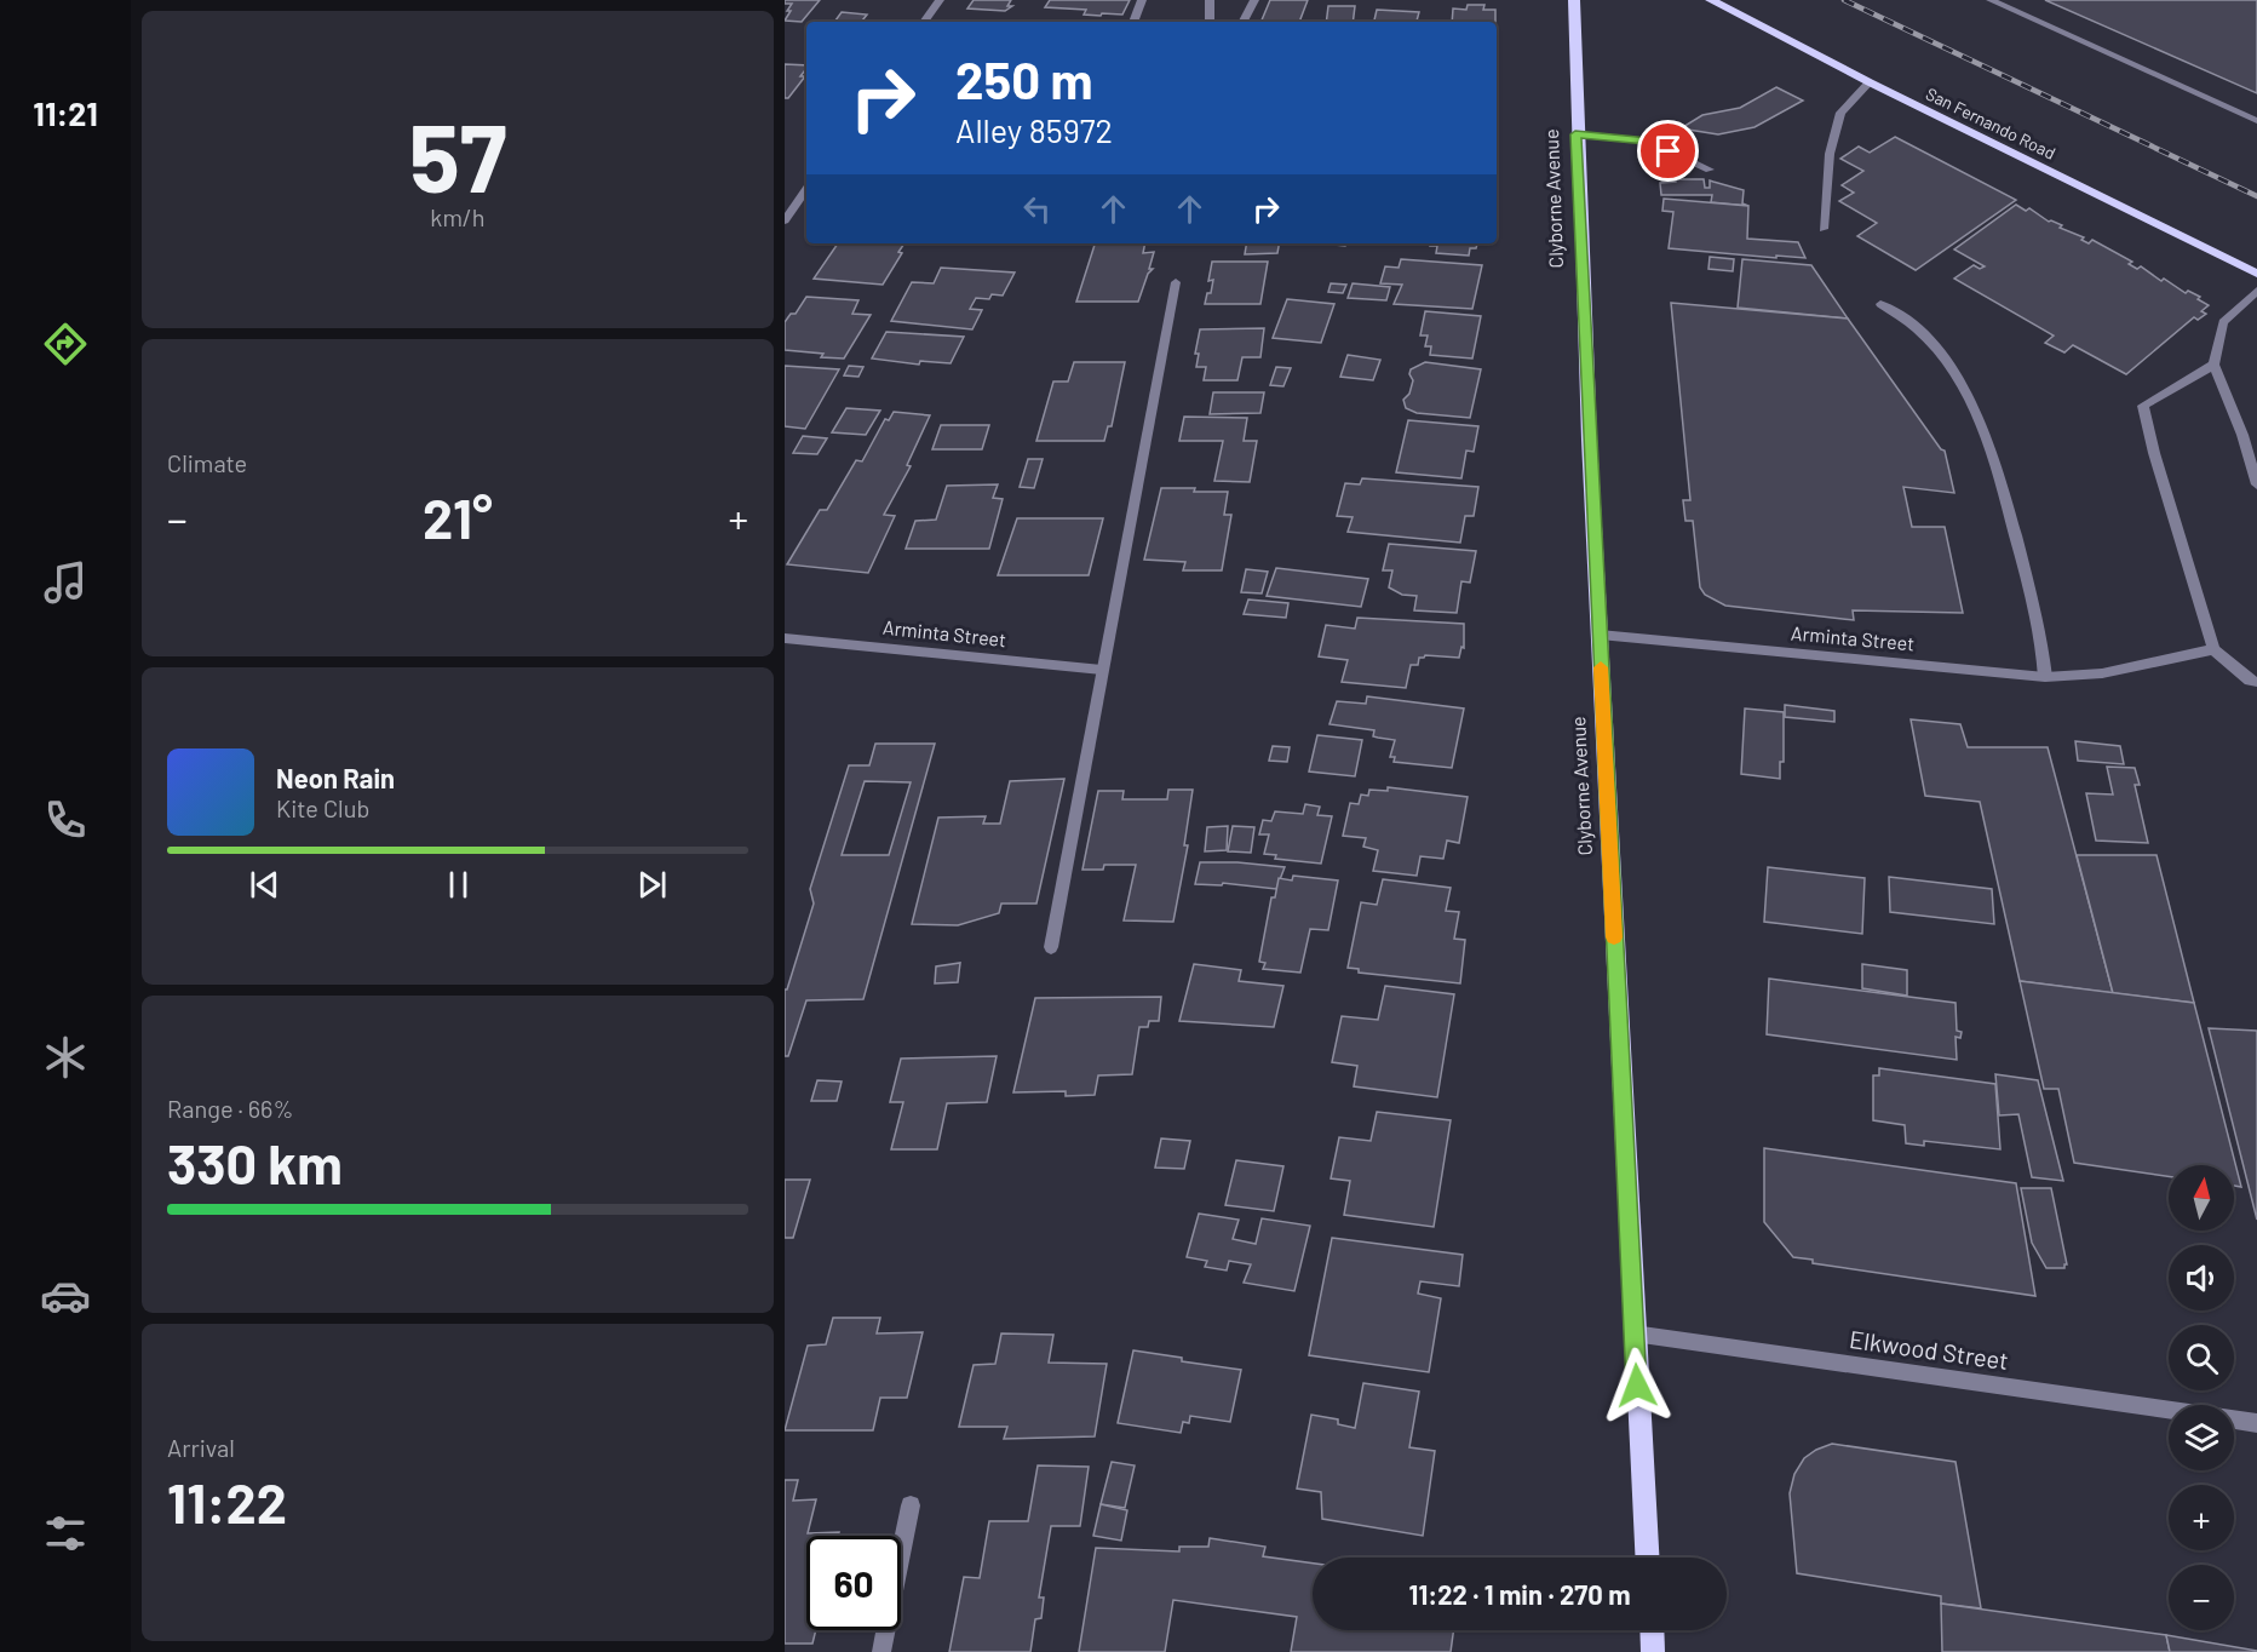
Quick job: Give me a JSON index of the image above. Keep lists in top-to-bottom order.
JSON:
{
  "streets": {
    "main road": ["San Fernando Road", "Clyborne Avenue"],
    "street": ["Arminta Street", "Elkwood Street"]
  },
  "crossings": [
    ["Clyborne Avenue", "Arminta Street"],
    ["Clyborne Avenue", "Elkwood Street"]
  ],
  "north": "top",
  "page": {
    "tabs": "11:21",
    "tile": [
      ["57", "km/h"],
      "Climate",
      ["Range · 66%", "330 km"],
      ["Arrival", "11:22"]
    ],
    "turn": ["250 m", "Alley 85972"],
    "heat": ["−", "21°", "+"],
    "song": ["Neon Rain", "Kite Club"],
    "map_buttons": ["+", "−"],
    "limit": "60",
    "trip": "11:22 · 1 min · 270 m"
  }
}
